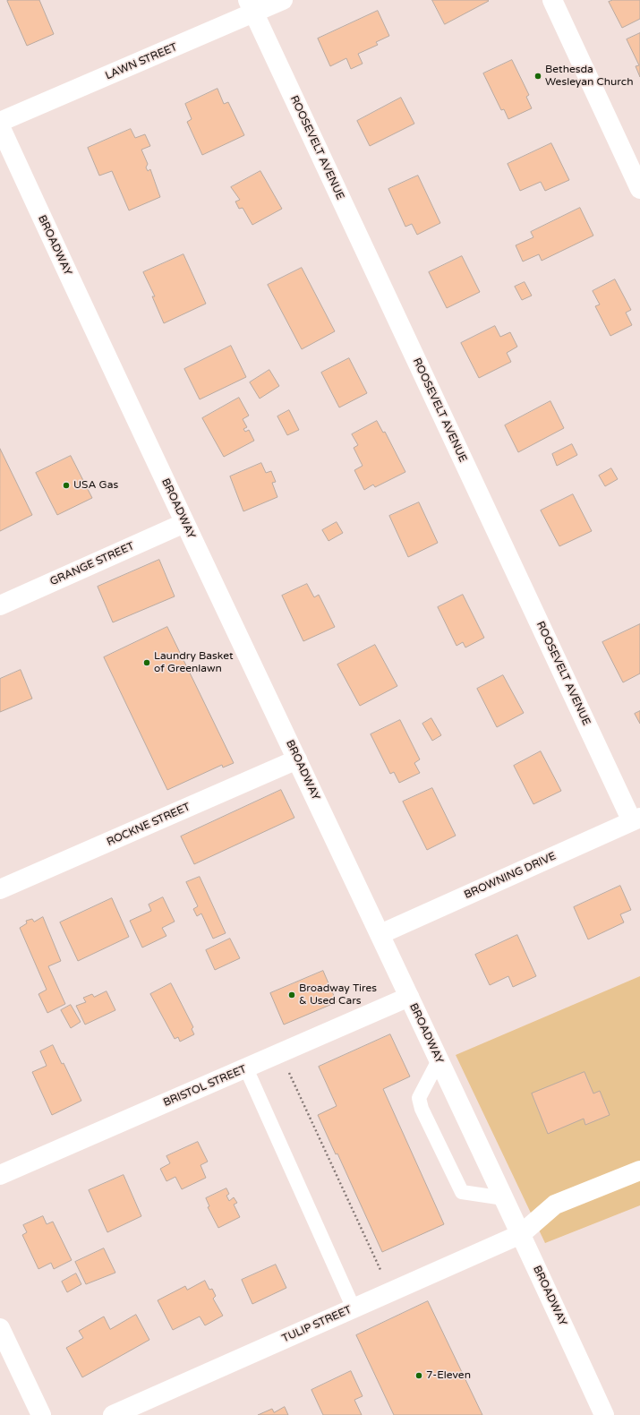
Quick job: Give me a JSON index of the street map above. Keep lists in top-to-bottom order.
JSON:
{
  "streets": {
    "street": [
      "LAWN STREET",
      "ROOSEVELT AVENUE",
      "BROADWAY",
      "GRANGE STREET",
      "ROCKNE STREET",
      "BROWNING DRIVE",
      "BRISTOL STREET",
      "TULIP STREET"
    ]
  },
  "crossings": [
    ["LAWN STREET", "ROOSEVELT AVENUE"],
    ["ROOSEVELT AVENUE", "BROWNING DRIVE"],
    ["BROADWAY", "GRANGE STREET"],
    ["BROADWAY", "ROCKNE STREET"],
    ["BROADWAY", "BROWNING DRIVE"],
    ["BROADWAY", "BRISTOL STREET"],
    ["BROADWAY", "TULIP STREET"]
  ],
  "places": [
    "Bethesda Wesleyan Church",
    "USA Gas",
    "Laundry Basket of Greenlawn",
    "Broadway Tires & Used Cars",
    "7-Eleven"
  ]
}
